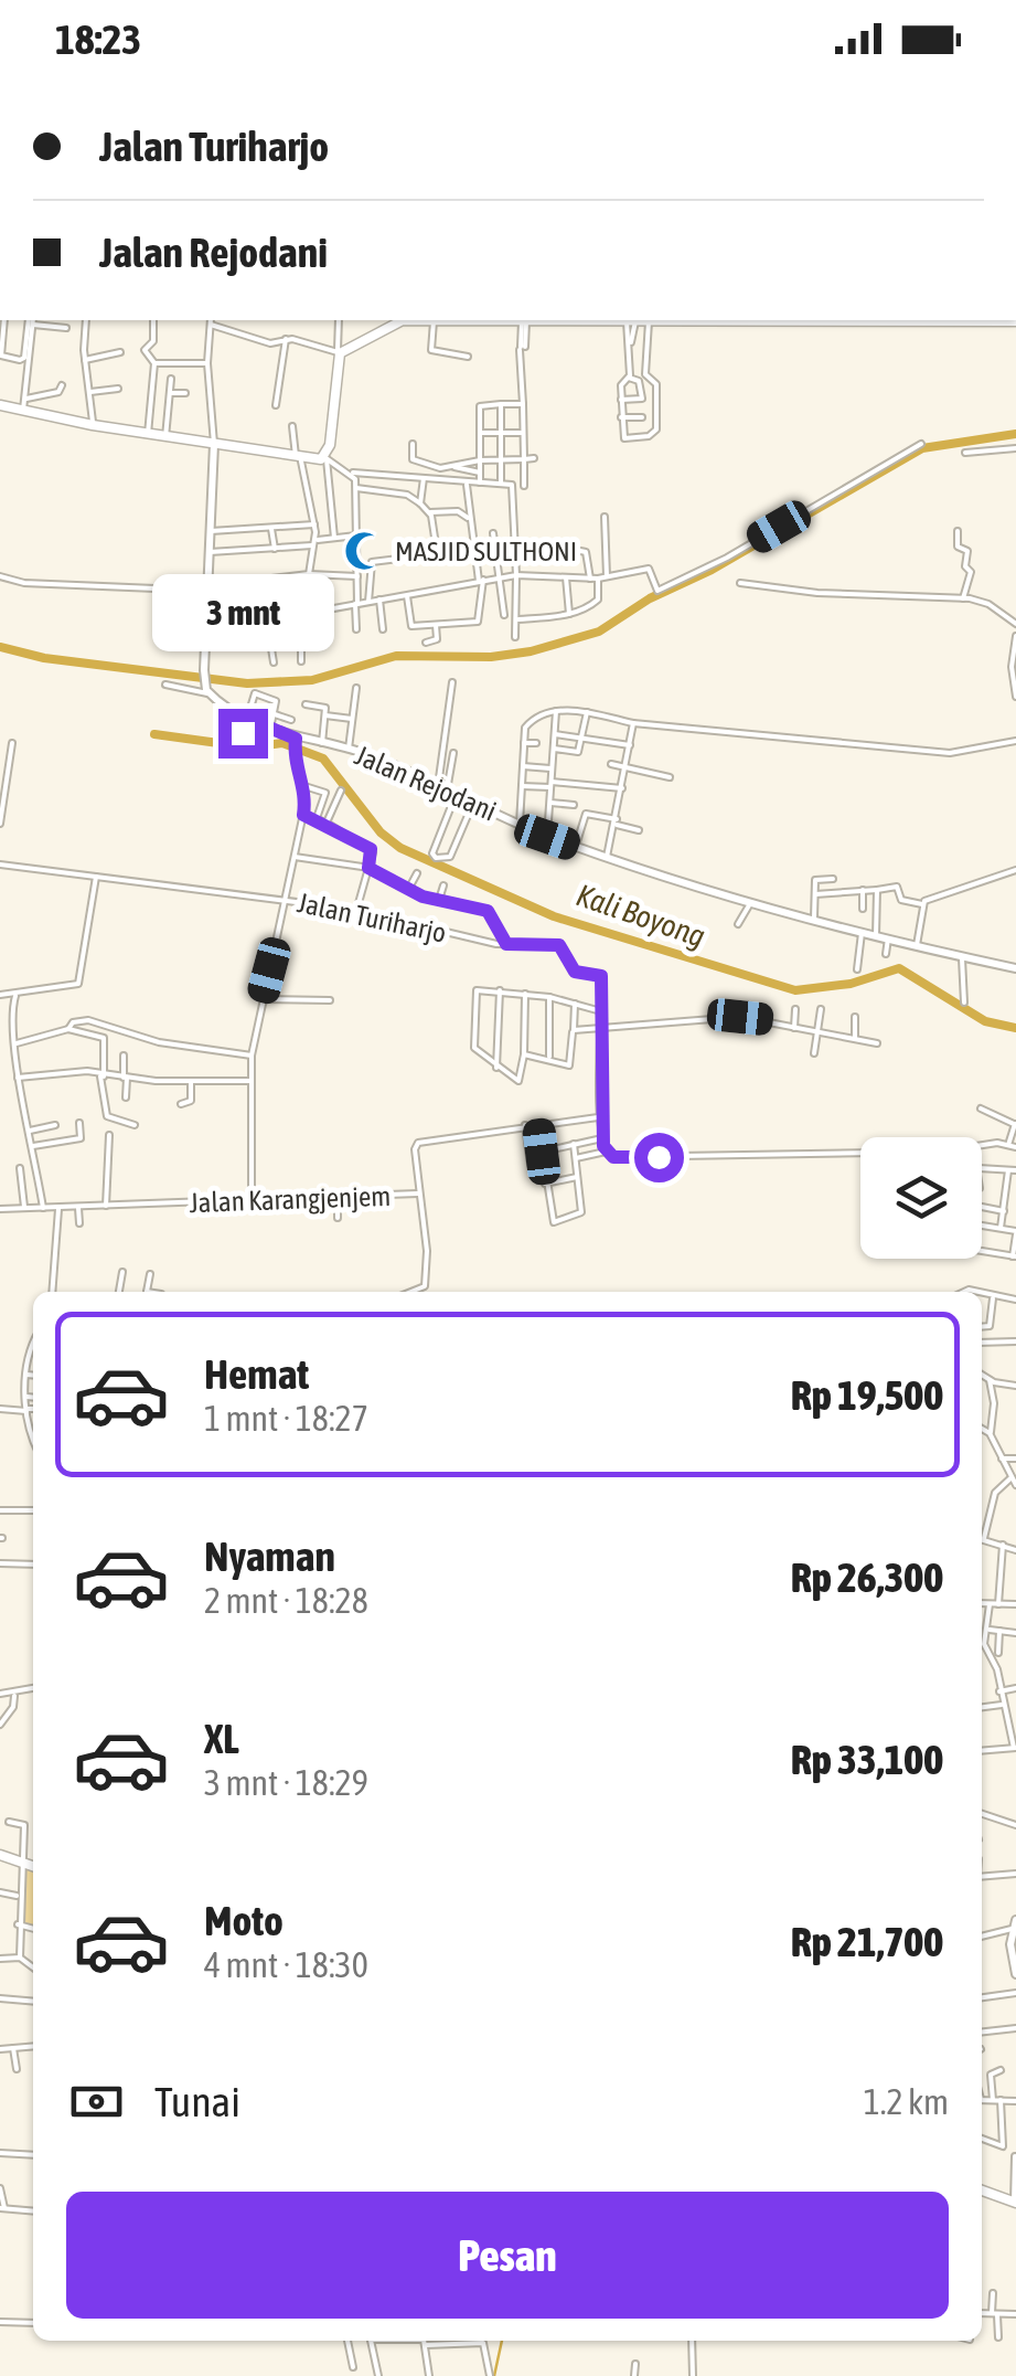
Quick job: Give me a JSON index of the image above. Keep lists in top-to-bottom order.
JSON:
{
  "streets": {
    "main road": ["Jalan Rejodani"],
    "street": ["Jalan Turiharjo", "Jalan Karangjenjem"]
  },
  "crossings": [
    ["Jalan Turiharjo", "Jalan Karangjenjem"]
  ],
  "water": ["Kali Boyong"],
  "places": {
    "mosque": ["MASJID SULTHONI"]
  },
  "page": {
    "status": "18:23",
    "banner": ["Jalan Turiharjo", "Jalan Rejodani"],
    "bubble": "3 mnt",
    "list": [
      {
        "name": "Hemat",
        "note": "1 mnt · 18:27",
        "value": "Rp 19,500"
      },
      {
        "name": "Nyaman",
        "note": "2 mnt · 18:28",
        "value": "Rp 26,300"
      },
      {
        "name": "XL",
        "note": "3 mnt · 18:29",
        "value": "Rp 33,100"
      },
      {
        "name": "Moto",
        "note": "4 mnt · 18:30",
        "value": "Rp 21,700"
      }
    ],
    "pay": ["Tunai", "1.2 km"],
    "buttons": "Pesan"
  }
}
